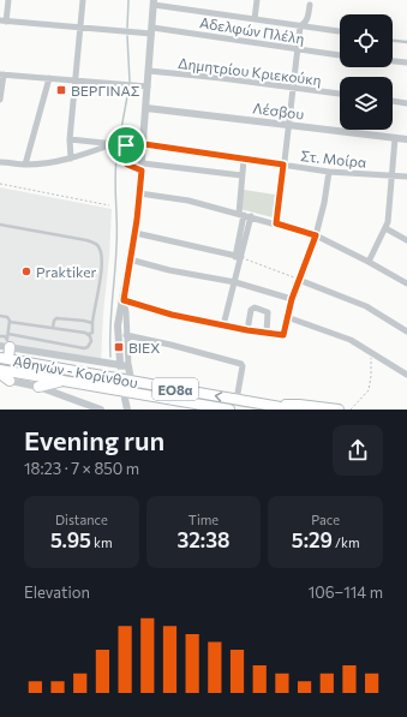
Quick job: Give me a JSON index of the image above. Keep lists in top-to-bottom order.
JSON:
{
  "streets": {
    "highway": ["Αθηνών - Κορίνθου", "ΕΟ8α"],
    "street": [
      "Αδελφών Πλέλη",
      "Δημητρίου Κριεκούκη",
      "Λέσβου",
      "Στ. Μοίρα"
    ]
  },
  "places": {
    "transit": ["ΒΕΡΓΙΝΑΣ", "ΒΙΕΧ"],
    "other": ["Praktiker"]
  },
  "page": {
    "heading": ["Evening run", "18:23 · 7 × 850 m"],
    "stats": [
      ["Distance", "5.95 km"],
      ["Time", "32:38"],
      ["Pace", "5:29 /km"]
    ],
    "chart": ["Elevation", "106–114 m"]
  }
}
